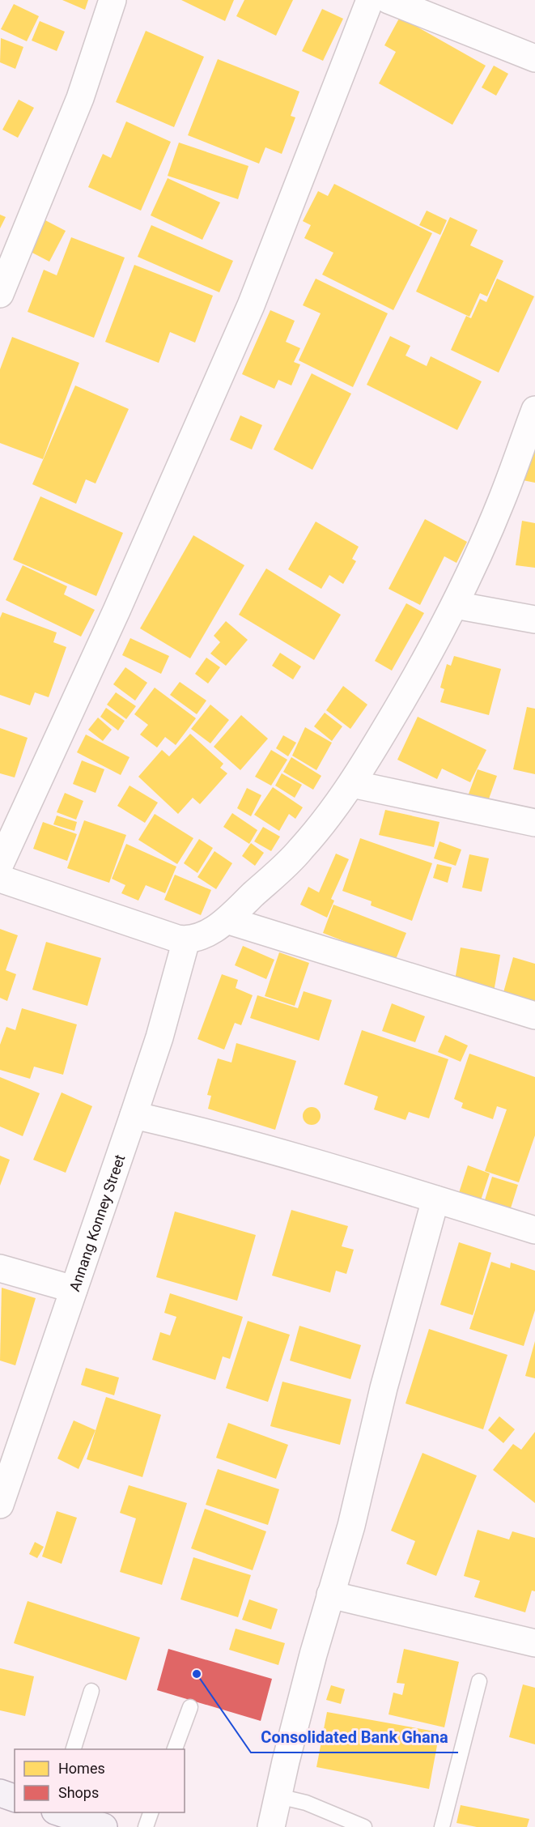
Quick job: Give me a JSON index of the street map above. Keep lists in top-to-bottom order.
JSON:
{
  "streets": {
    "street": ["Annang Konney Street"]
  },
  "places": ["Consolidated Bank Ghana"],
  "legend": ["Homes", "Shops"]
}
